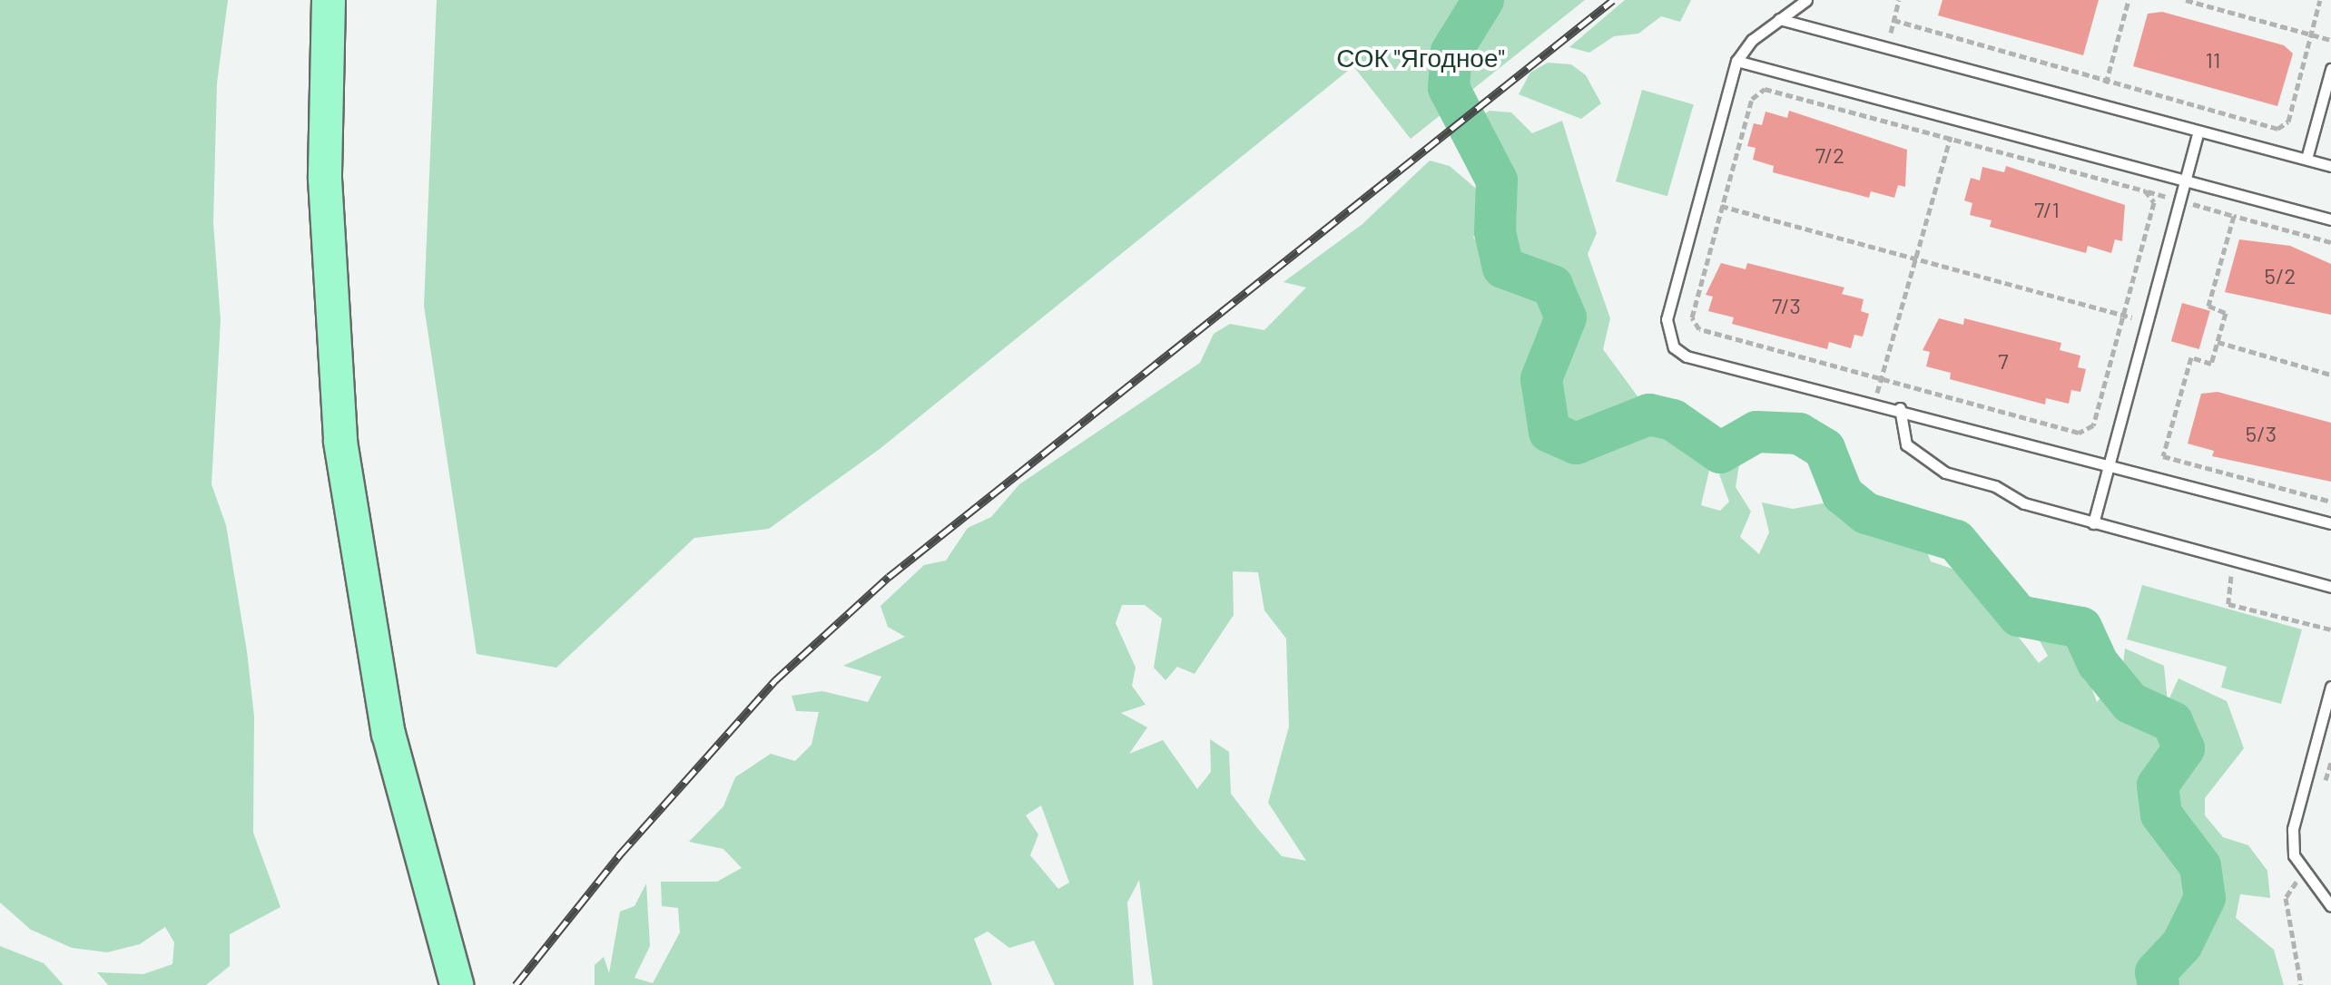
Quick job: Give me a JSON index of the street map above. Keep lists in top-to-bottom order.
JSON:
{
  "parks": ["СОК \"Ягодное\""],
  "house_numbers": [
    "11",
    "7/2",
    "7/1",
    "5/2",
    "7/3",
    "7",
    "5/3"
  ]
}
